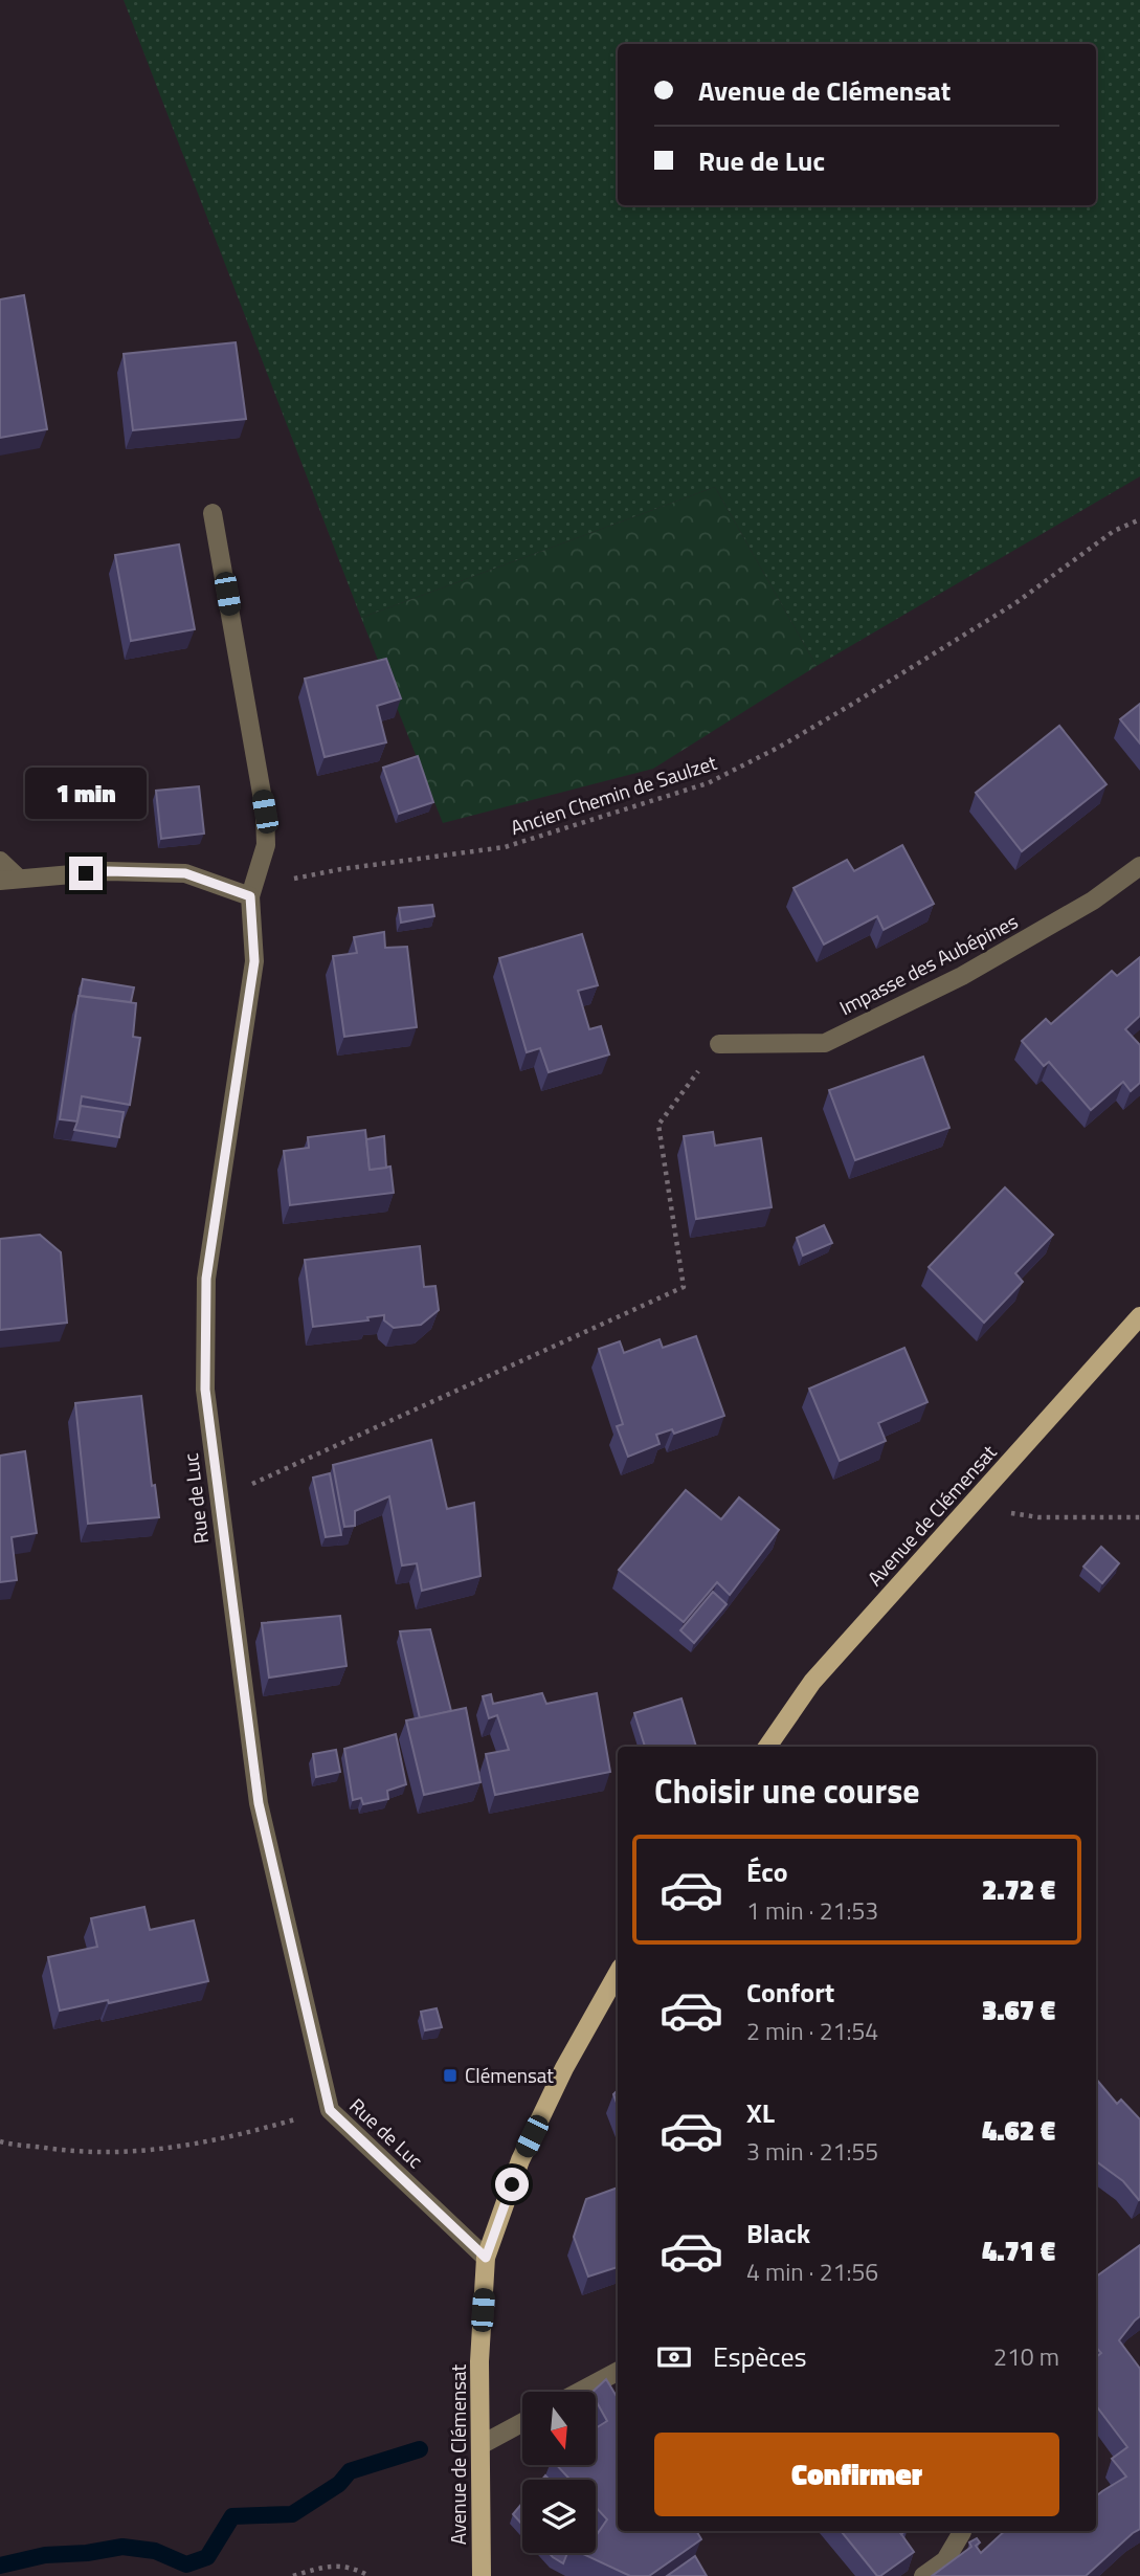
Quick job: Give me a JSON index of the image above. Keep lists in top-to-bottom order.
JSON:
{
  "streets": {
    "main road": ["Avenue de Clémensat"],
    "street": ["Impasse des Aubépines", "Rue de Luc"],
    "path": ["Ancien Chemin de Saulzet"]
  },
  "crossings": [
    ["Ancien Chemin de Saulzet", "Rue de Luc"],
    ["Rue de Luc", "Avenue de Clémensat"]
  ],
  "places": {
    "transit": ["Clémensat"]
  },
  "north": "bottom",
  "page": {
    "banner": ["Avenue de Clémensat", "Rue de Luc"],
    "bubble": "1 min",
    "heading": "Choisir une course",
    "list": [
      {
        "name": "Éco",
        "note": "1 min · 21:53",
        "value": "2.72 €"
      },
      {
        "name": "Confort",
        "note": "2 min · 21:54",
        "value": "3.67 €"
      },
      {
        "name": "XL",
        "note": "3 min · 21:55",
        "value": "4.62 €"
      },
      {
        "name": "Black",
        "note": "4 min · 21:56",
        "value": "4.71 €"
      }
    ],
    "pay": ["Espèces", "210 m"],
    "buttons": "Confirmer"
  }
}
